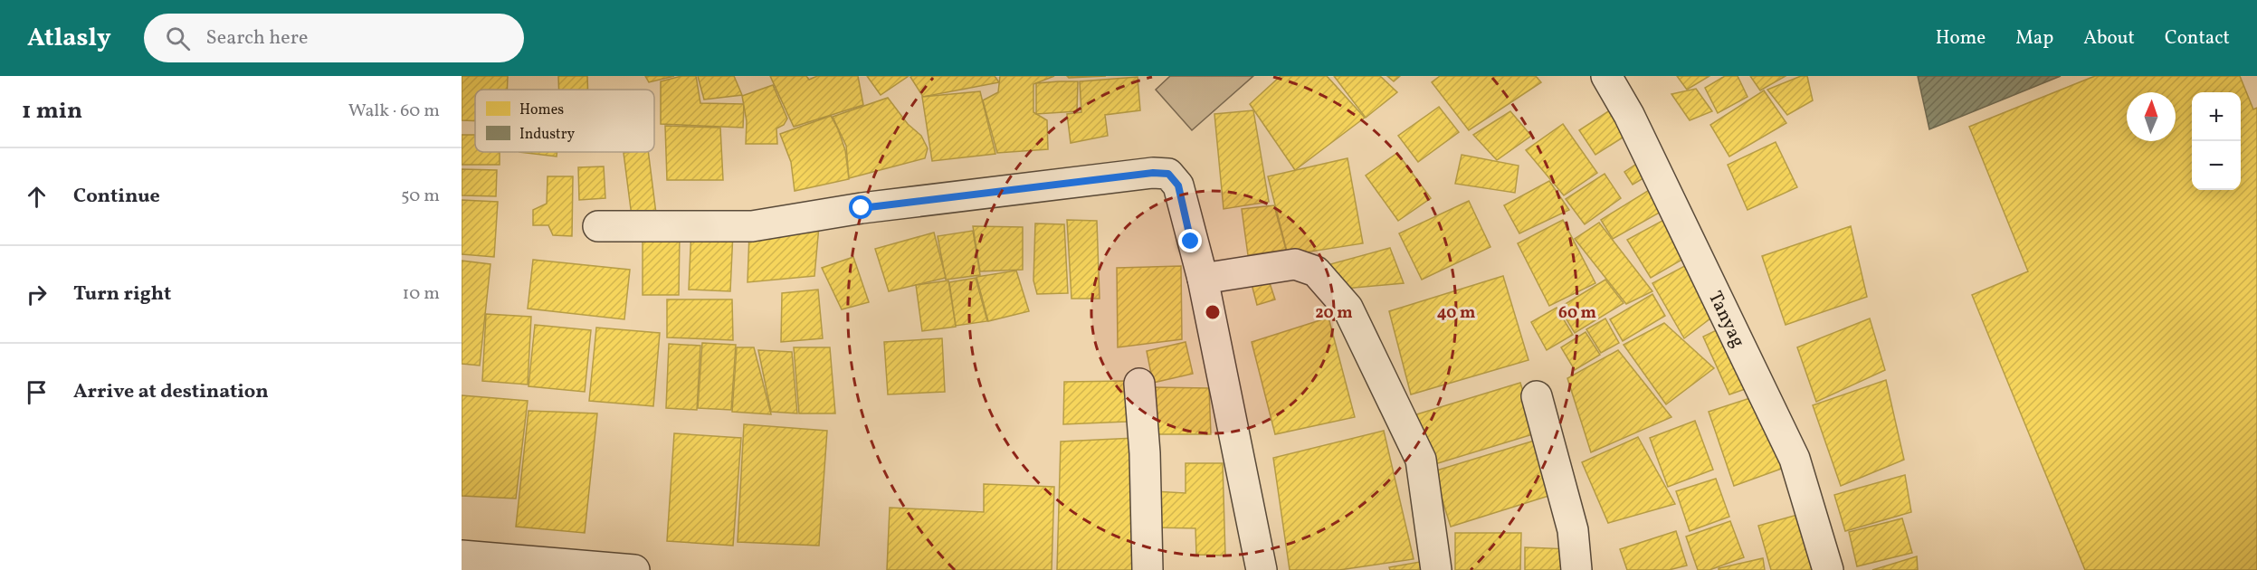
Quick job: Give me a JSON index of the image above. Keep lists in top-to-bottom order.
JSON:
{
  "streets": {
    "street": ["Tanyag"]
  },
  "legend": ["Homes", "Industry"],
  "north": "top",
  "page": {
    "header": "Atlasly",
    "search": "Search here",
    "nav": [
      "Home",
      "Map",
      "About",
      "Contact"
    ],
    "heading": ["1 min", "Walk · 60 m"],
    "map_buttons": ["+", "−"],
    "list": [
      ["Continue", "50 m"],
      ["Turn right", "10 m"],
      "Arrive at destination"
    ]
  },
  "rings": ["20 m", "40 m", "60 m"]
}
